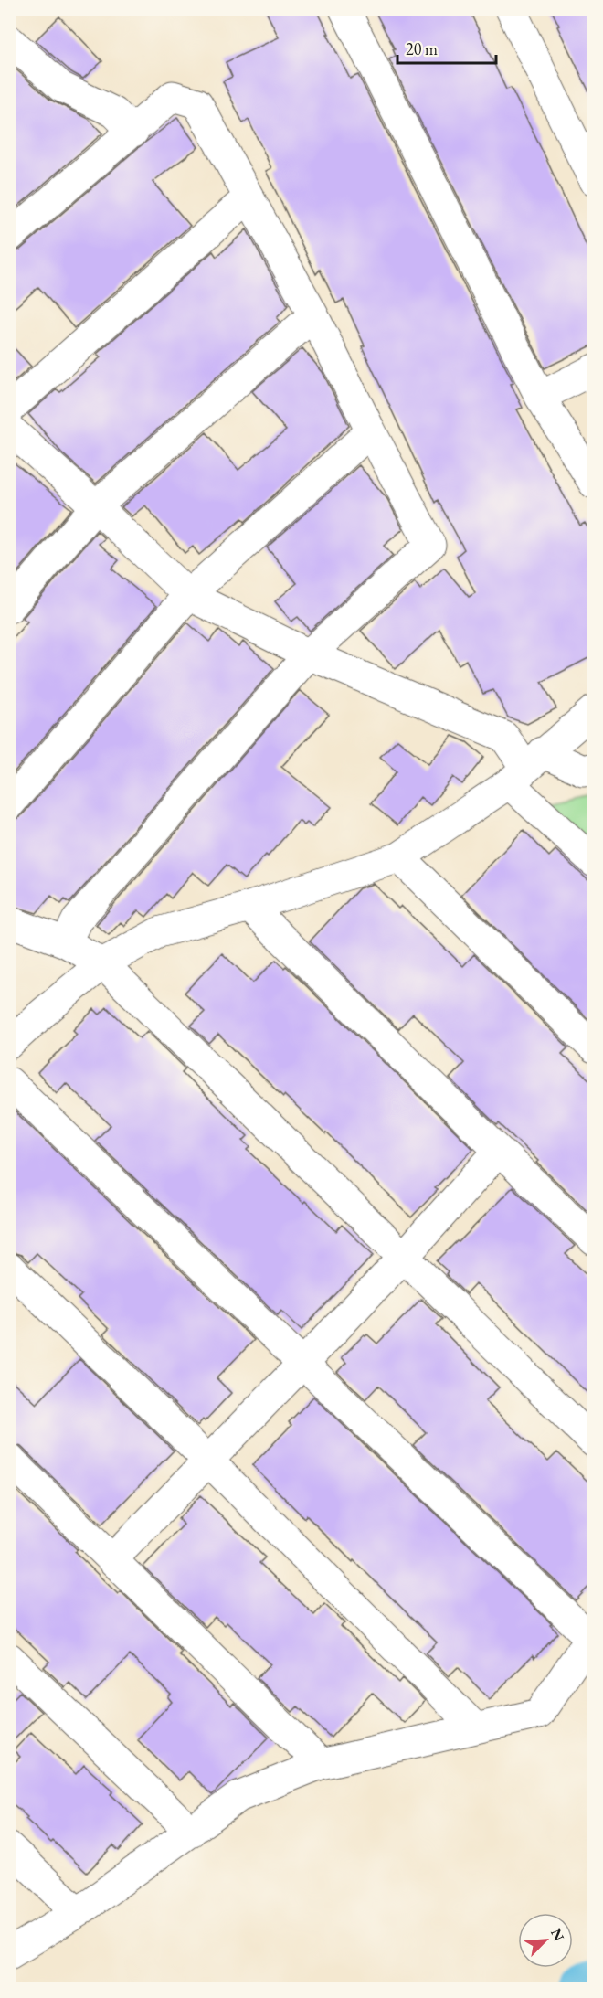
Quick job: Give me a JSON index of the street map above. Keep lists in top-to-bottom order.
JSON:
{
  "scale_bar": "20 m",
  "north": "top right"
}
